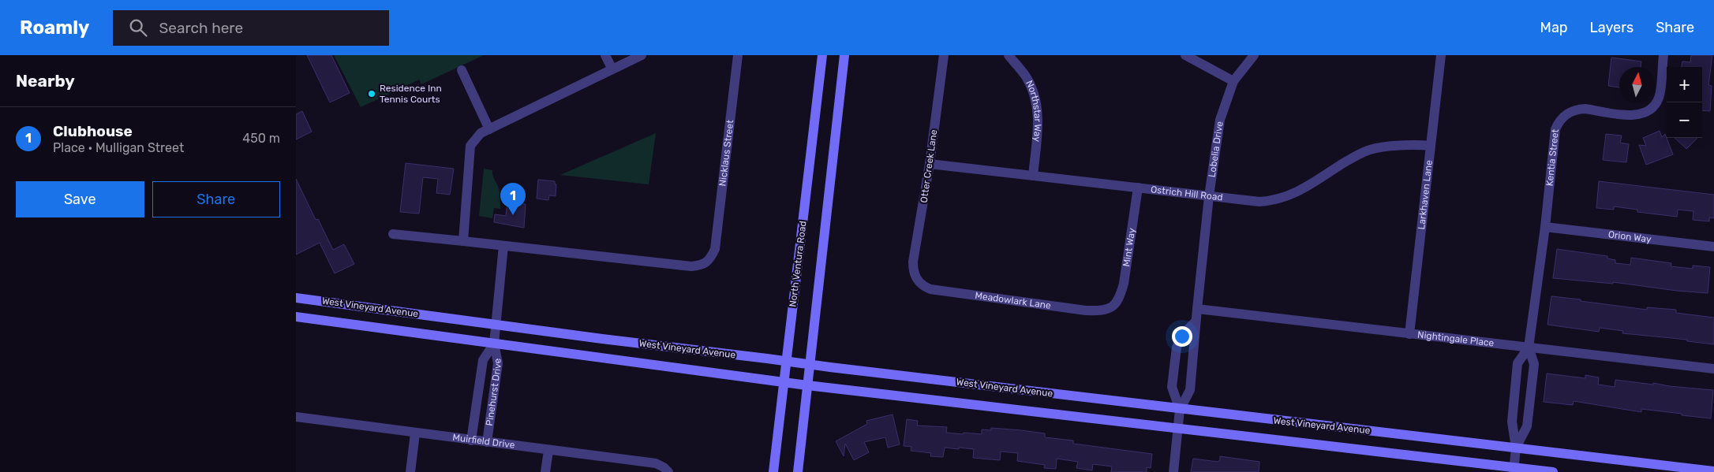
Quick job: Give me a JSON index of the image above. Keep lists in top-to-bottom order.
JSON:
{
  "streets": {
    "main road": ["North Ventura Road", "West Vineyard Avenue"],
    "street": [
      "Northstar Way",
      "Lobelia Drive",
      "Nicklaus Street",
      "Kentia Street",
      "Otter Creek Lane",
      "Ostrich Hill Road",
      "Larkhaven Lane",
      "Orion Way",
      "Mint Way",
      "Meadowlark Lane",
      "Nightingale Place",
      "Pinehurst Drive",
      "Muirfield Drive"
    ]
  },
  "crossings": [
    ["Northstar Way", "Ostrich Hill Road"],
    ["Lobelia Drive", "Ostrich Hill Road"],
    ["Lobelia Drive", "West Vineyard Avenue"],
    ["Lobelia Drive", "Nightingale Place"],
    ["Nicklaus Street", "Pinehurst Drive"],
    ["Kentia Street", "Orion Way"],
    ["Kentia Street", "West Vineyard Avenue"],
    ["Kentia Street", "Nightingale Place"],
    ["Otter Creek Lane", "Ostrich Hill Road"],
    ["Otter Creek Lane", "Meadowlark Lane"],
    ["Ostrich Hill Road", "Larkhaven Lane"],
    ["Ostrich Hill Road", "Mint Way"],
    ["Larkhaven Lane", "Nightingale Place"],
    ["Mint Way", "Meadowlark Lane"],
    ["North Ventura Road", "West Vineyard Avenue"],
    ["West Vineyard Avenue", "Pinehurst Drive"],
    ["Pinehurst Drive", "Muirfield Drive"]
  ],
  "places": ["Residence Inn Tennis Courts"],
  "north": "top",
  "page": {
    "header": "Roamly",
    "search": "Search here",
    "nav": ["Map", "Layers", "Share"],
    "heading": "Nearby",
    "map_buttons": ["+", "−"],
    "list": [
      {
        "mark": "1",
        "name": "Clubhouse",
        "note": "Place · Mulligan Street",
        "value": "450 m"
      }
    ],
    "buttons": ["Save", "Share"],
    "pins": "1"
  }
}
